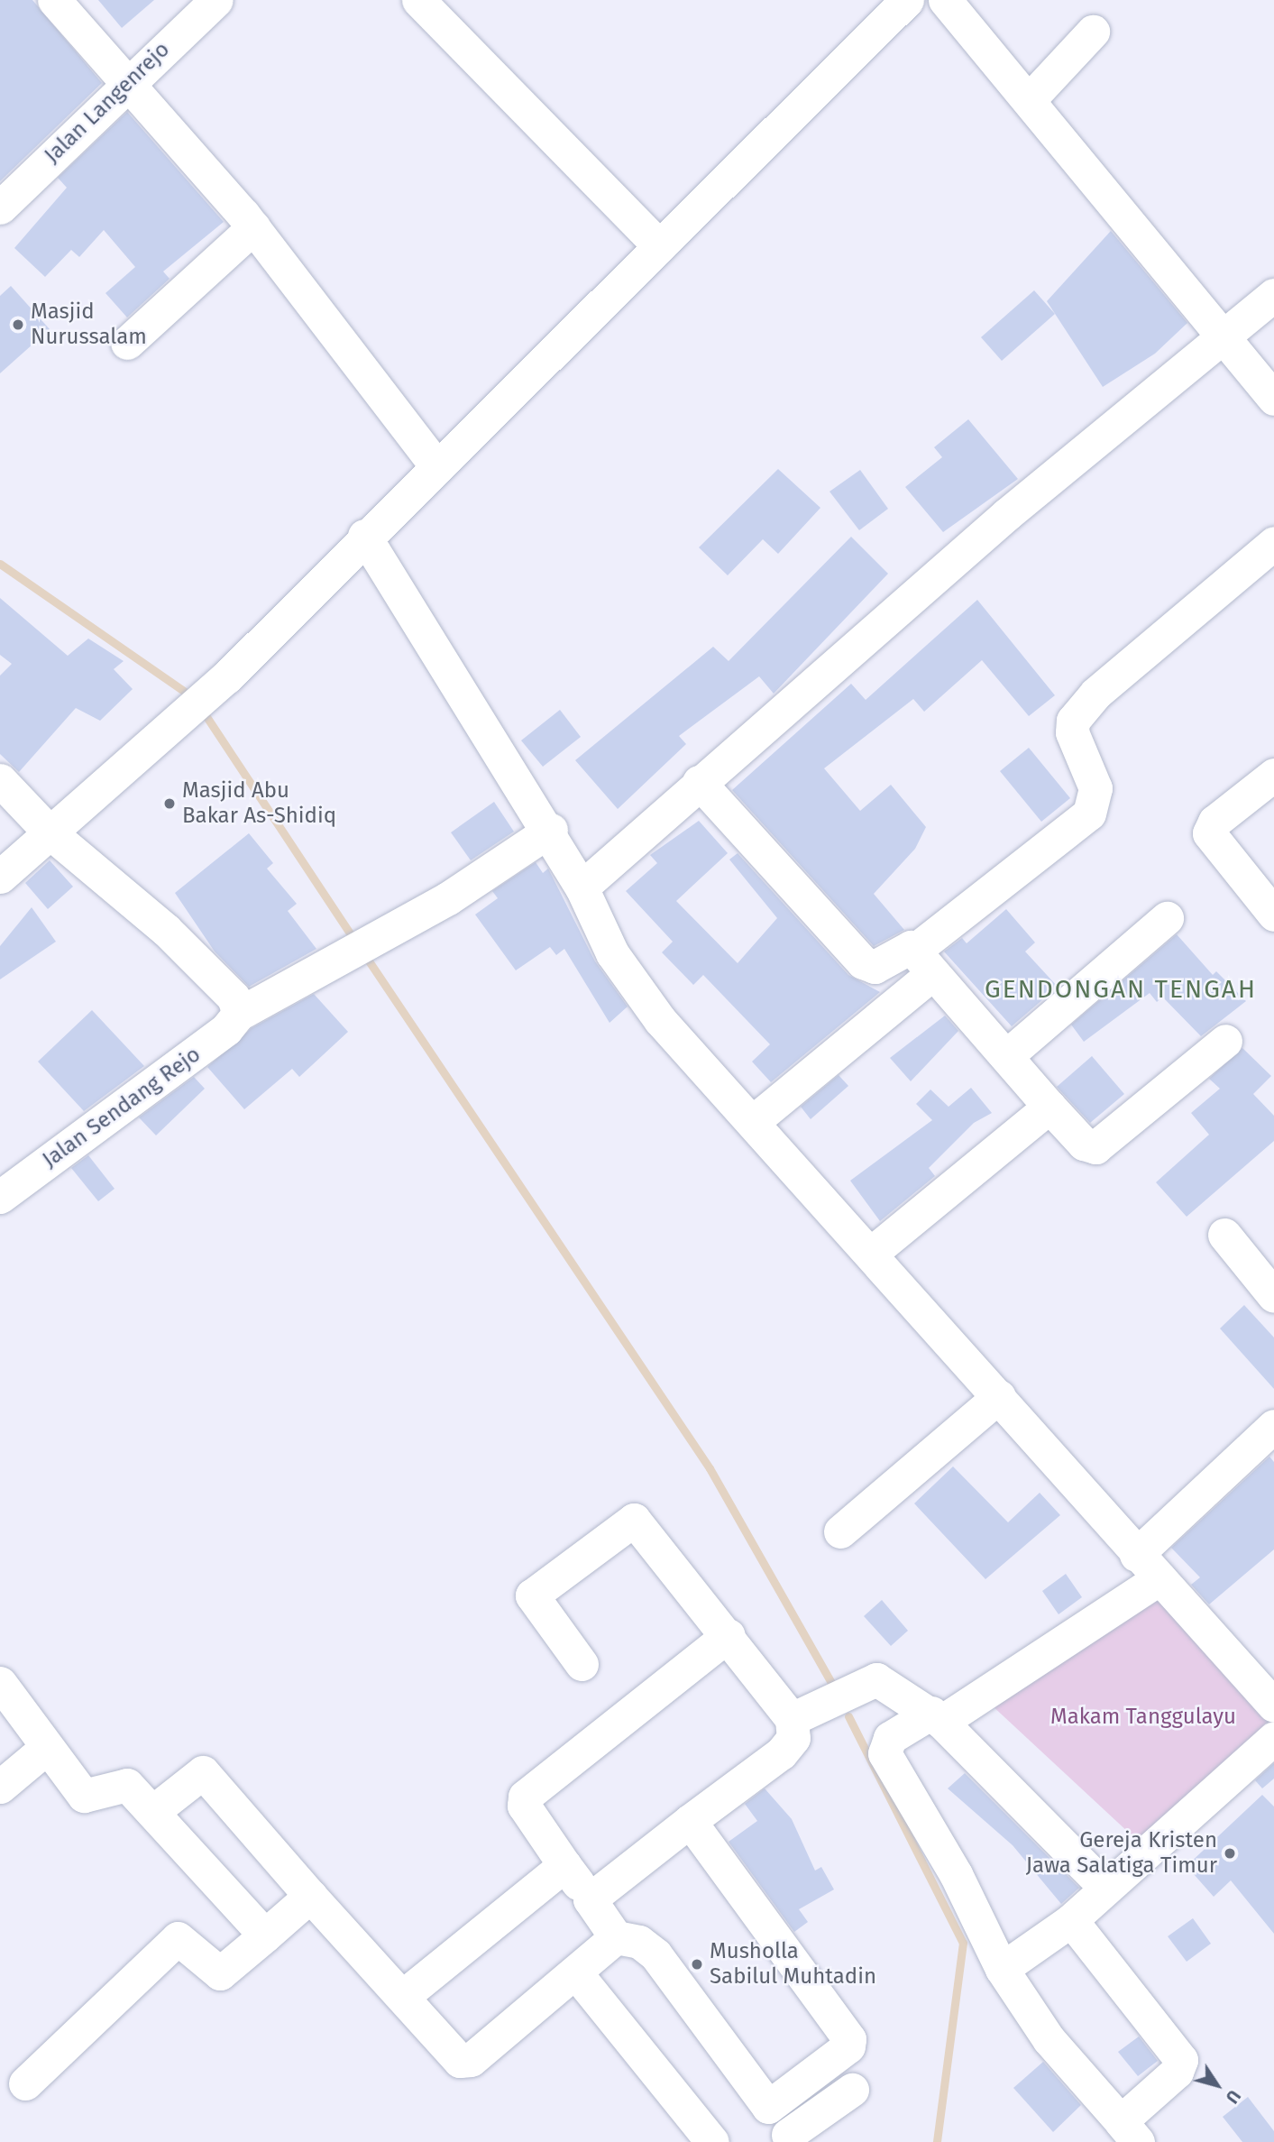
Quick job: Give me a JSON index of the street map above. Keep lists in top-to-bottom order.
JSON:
{
  "streets": {
    "street": ["Jalan Langenrejo", "Jalan Sendang Rejo"]
  },
  "districts": ["GENDONGAN TENGAH"],
  "parks": ["Makam Tanggulayu"],
  "places": [
    "Masjid Nurussalam",
    "Masjid Abu Bakar As-Shidiq",
    "Gereja Kristen Jawa Salatiga Timur",
    "Musholla Sabilul Muhtadin"
  ],
  "north": "bottom right"
}
